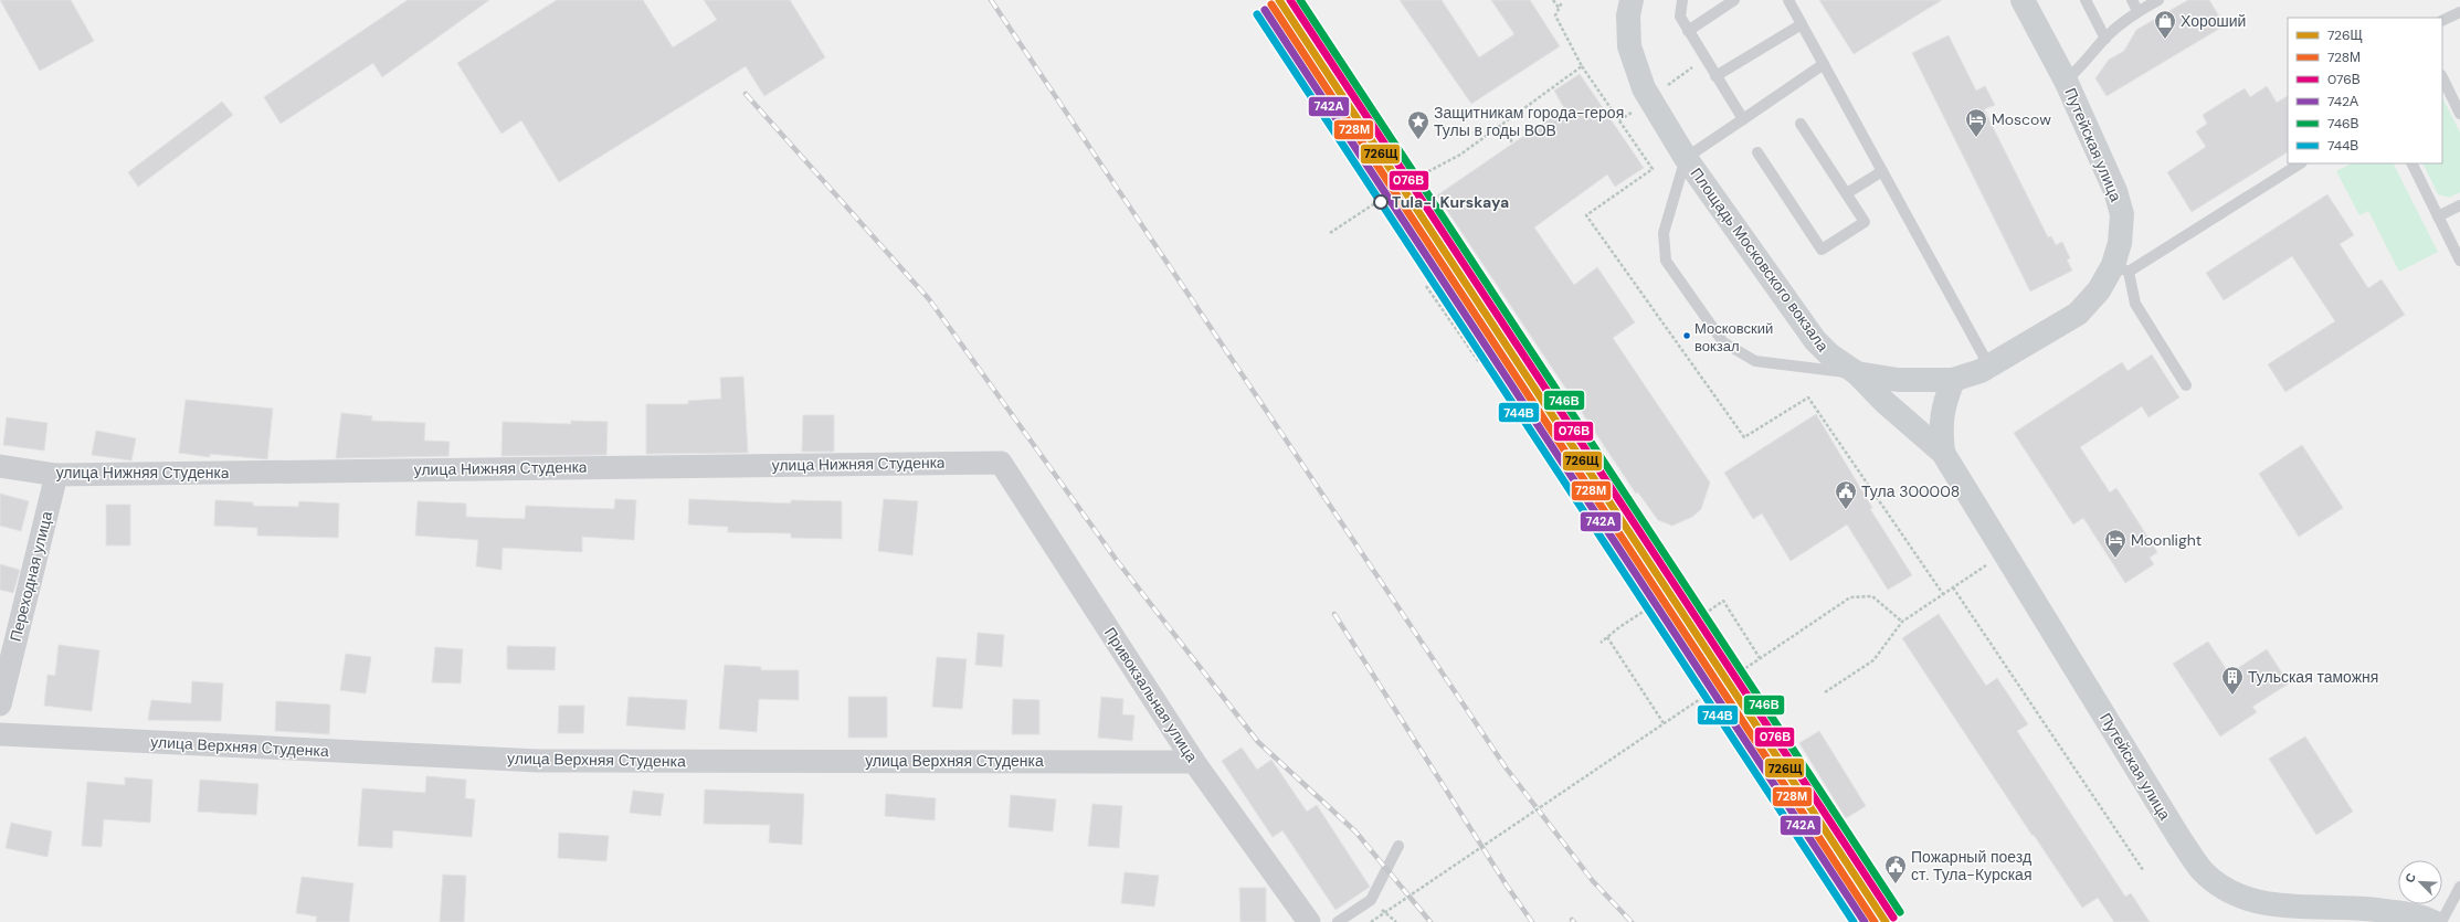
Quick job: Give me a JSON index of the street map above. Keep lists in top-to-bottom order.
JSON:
{
  "streets": {
    "street": [
      "Путейская улица",
      "Площадь Московского вокзала",
      "улица Нижняя Cтуденкa",
      "Переходная улица",
      "Привокзальная улица",
      "улица Верхняя Cтуденка"
    ]
  },
  "crossings": [
    ["Путейская улица", "Площадь Московского вокзала"],
    ["улица Нижняя Cтуденкa", "Переходная улица"],
    ["улица Нижняя Cтуденкa", "Привокзальная улица"],
    ["Привокзальная улица", "улица Верхняя Cтуденка"]
  ],
  "places": {
    "shop": ["Хороший"],
    "hotel": ["Moscow", "Moonlight"],
    "place": ["Защитникам города-героя Тулы в годы ВОВ"],
    "other": ["Tula-I Kurskaya", "Московский вокзал"],
    "public building": ["Тула 300008", "Пожарный поезд ст. Тула-Курская"],
    "building": ["Тульская таможня"]
  },
  "lines": [
    "transit line 726Щ",
    "transit line 076В",
    "transit line 746В",
    "transit line 728М",
    "transit line 742А",
    "transit line 744В"
  ],
  "legend": [
    "726Щ",
    "728М",
    "076В",
    "742А",
    "746В",
    "744В"
  ],
  "north": "top left"
}
